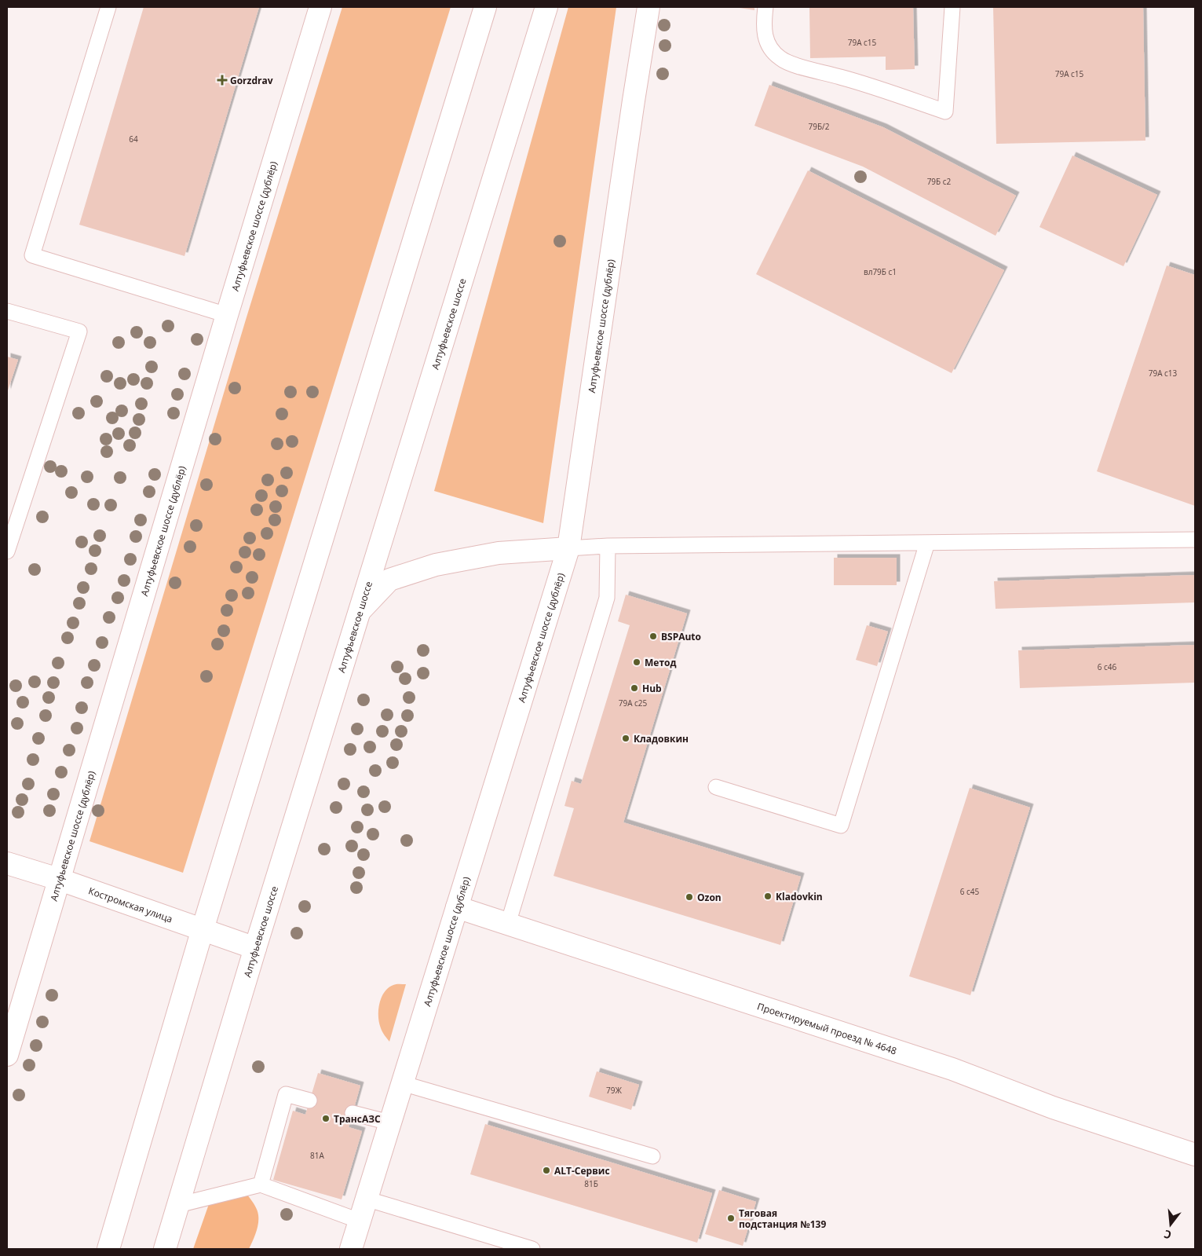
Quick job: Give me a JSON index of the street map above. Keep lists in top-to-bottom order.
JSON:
{
  "streets": {
    "main road": [
      "Алтуфьевское шоссе (дублёр)",
      "Алтуфьевское шоссе",
      "Костромская улица",
      "Проектируемый проезд № 4648"
    ]
  },
  "crossings": [
    ["Алтуфьевское шоссе (дублёр)", "Костромская улица"],
    ["Алтуфьевское шоссе (дублёр)", "Проектируемый проезд № 4648"],
    ["Алтуфьевское шоссе", "Костромская улица"]
  ],
  "places": {
    "health": ["Gorzdrav"],
    "other": [
      "BSPAuto",
      "Метод",
      "Hub",
      "Кладовкин",
      "Kladovkin",
      "Ozon",
      "ТрансАЗС",
      "ALT-Сервис",
      "Тяговая подстанция №139"
    ]
  },
  "house_numbers": [
    "79А с15",
    "79А с15",
    "79Б/2",
    "64",
    "79Б с2",
    "вл79Б с1",
    "79A c13",
    "6 с46",
    "79А с25",
    "6 с45",
    "79Ж",
    "81А",
    "81Б"
  ],
  "north": "bottom"
}
